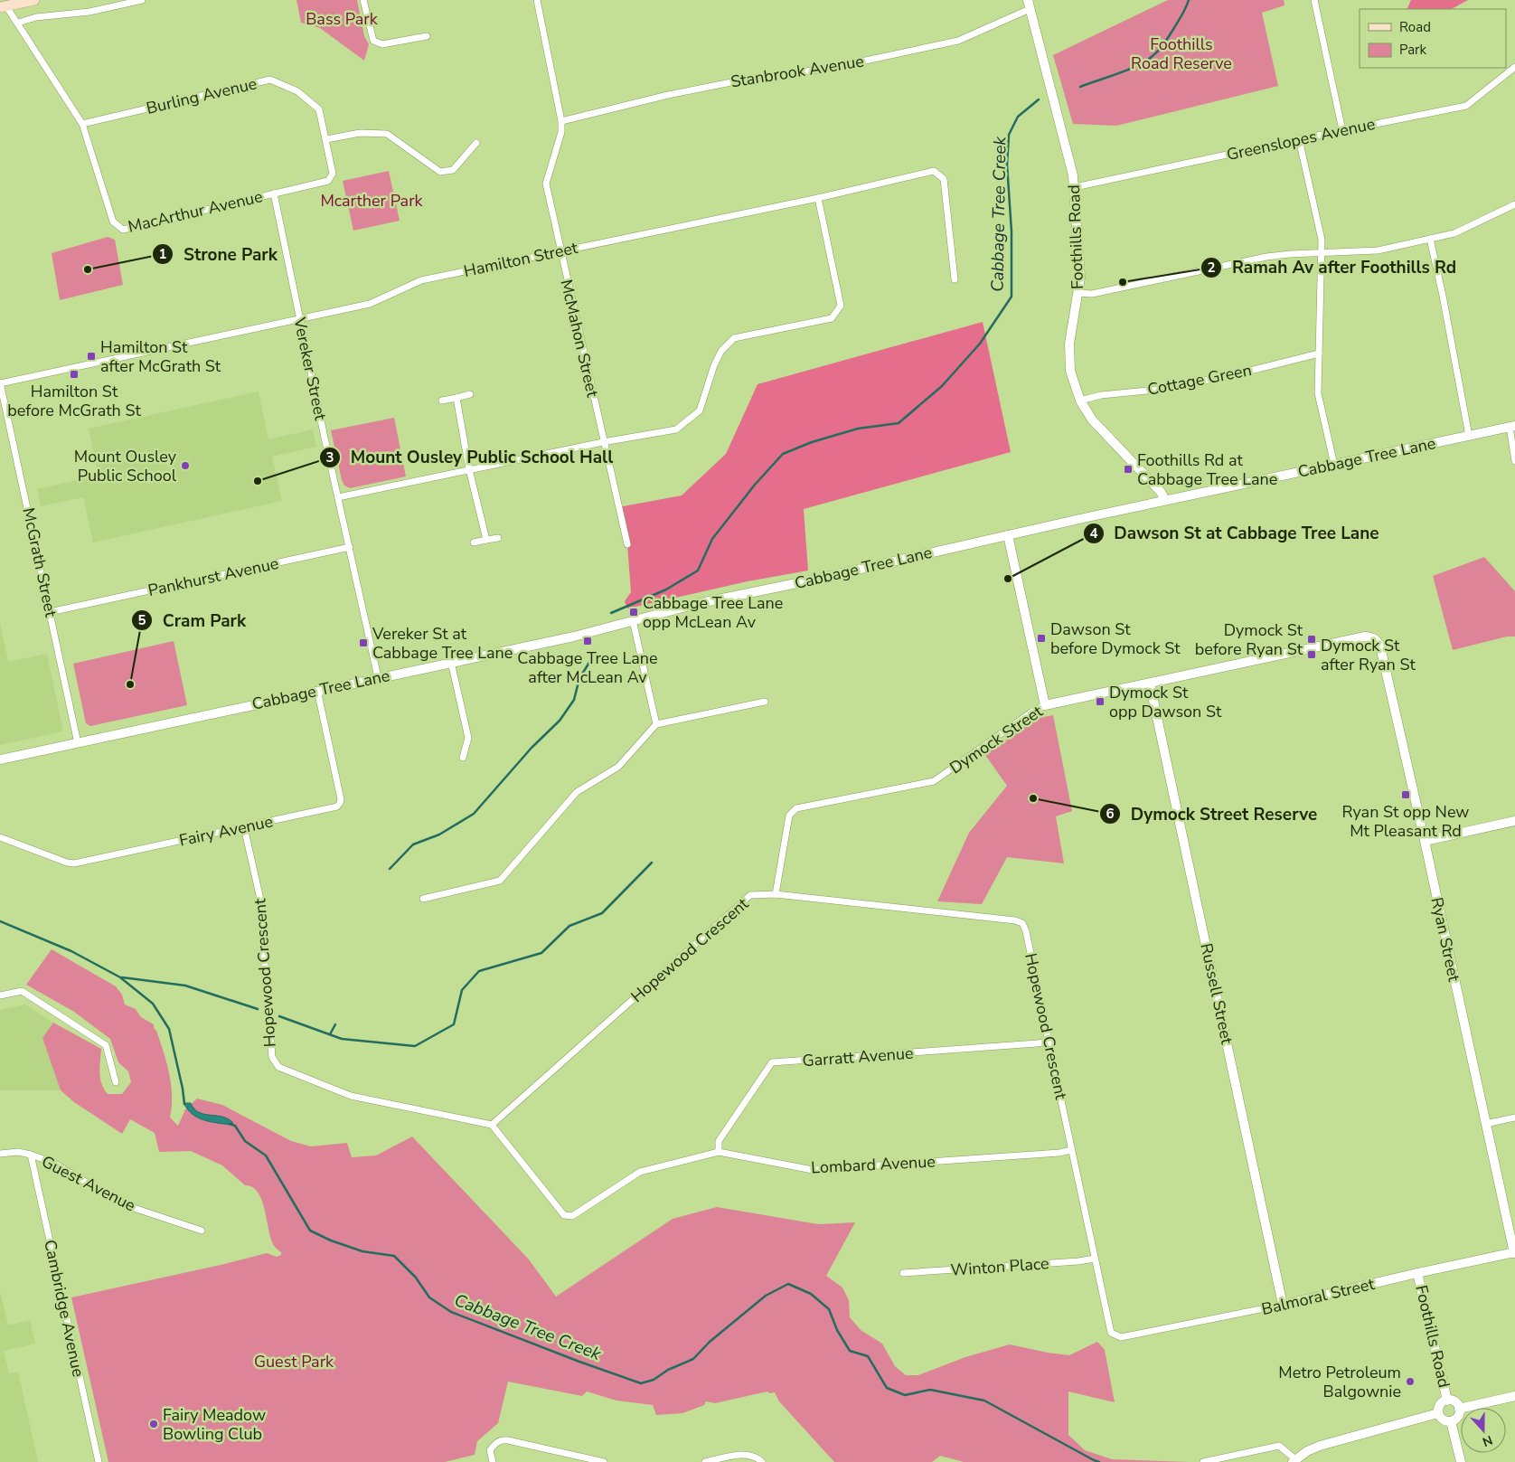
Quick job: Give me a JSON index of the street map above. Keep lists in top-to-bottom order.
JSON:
{
  "streets": {
    "street": [
      "Stanbrook Avenue",
      "Burling Avenue",
      "Greenslopes Avenue",
      "MacArthur Avenue",
      "Foothills Road",
      "Hamilton Street",
      "McMahon Street",
      "Vereker Street",
      "Cottage Green",
      "Cabbage Tree Lane",
      "McGrath Street",
      "Pankhurst Avenue",
      "Dymock Street",
      "Fairy Avenue",
      "Ryan Street",
      "Hopewood Crescent",
      "Russell Street",
      "Garratt Avenue",
      "Lombard Avenue",
      "Guest Avenue",
      "Winton Place",
      "Balmoral Street",
      "Cambridge Avenue"
    ]
  },
  "crossings": [
    ["Stanbrook Avenue", "Foothills Road"],
    ["Stanbrook Avenue", "McMahon Street"],
    ["Burling Avenue", "MacArthur Avenue"],
    ["Burling Avenue", "Vereker Street"],
    ["Greenslopes Avenue", "Foothills Road"],
    ["MacArthur Avenue", "Vereker Street"],
    ["Foothills Road", "Cottage Green"],
    ["Foothills Road", "Cabbage Tree Lane"],
    ["Foothills Road", "Balmoral Street"],
    ["Hamilton Street", "McMahon Street"],
    ["Hamilton Street", "Vereker Street"],
    ["Hamilton Street", "McGrath Street"],
    ["Vereker Street", "Cabbage Tree Lane"],
    ["Vereker Street", "Pankhurst Avenue"],
    ["Cabbage Tree Lane", "McGrath Street"],
    ["Cabbage Tree Lane", "Fairy Avenue"],
    ["McGrath Street", "Pankhurst Avenue"],
    ["Dymock Street", "Ryan Street"],
    ["Dymock Street", "Hopewood Crescent"],
    ["Dymock Street", "Russell Street"],
    ["Fairy Avenue", "Hopewood Crescent"],
    ["Ryan Street", "Balmoral Street"],
    ["Hopewood Crescent", "Garratt Avenue"],
    ["Hopewood Crescent", "Lombard Avenue"],
    ["Hopewood Crescent", "Winton Place"],
    ["Hopewood Crescent", "Balmoral Street"],
    ["Russell Street", "Balmoral Street"],
    ["Garratt Avenue", "Lombard Avenue"],
    ["Guest Avenue", "Cambridge Avenue"]
  ],
  "water": ["Cabbage Tree Creek"],
  "parks": [
    "Bass Park",
    "Foothills Road Reserve",
    "Mcarther Park",
    "Guest Park"
  ],
  "places": {
    "other": [
      "Strone Park",
      "Ramah Av after Foothills Rd",
      "Mount Ousley Public School",
      "Mount Ousley Public School Hall",
      "Dawson St at Cabbage Tree Lane",
      "Cram Park",
      "Dymock Street Reserve",
      "Metro Petroleum Balgownie",
      "Fairy Meadow Bowling Club"
    ],
    "transit": [
      "Hamilton St after McGrath St",
      "Hamilton St before McGrath St",
      "Foothills Rd at Cabbage Tree Lane",
      "Cabbage Tree Lane opp McLean Av",
      "Dawson St before Dymock St",
      "Dymock St before Ryan St",
      "Cabbage Tree Lane after McLean Av",
      "Vereker St at Cabbage Tree Lane",
      "Dymock St after Ryan St",
      "Dymock St opp Dawson St",
      "Ryan St opp New Mt Pleasant Rd"
    ]
  },
  "legend": ["Road", "Park"],
  "north": "bottom"
}
